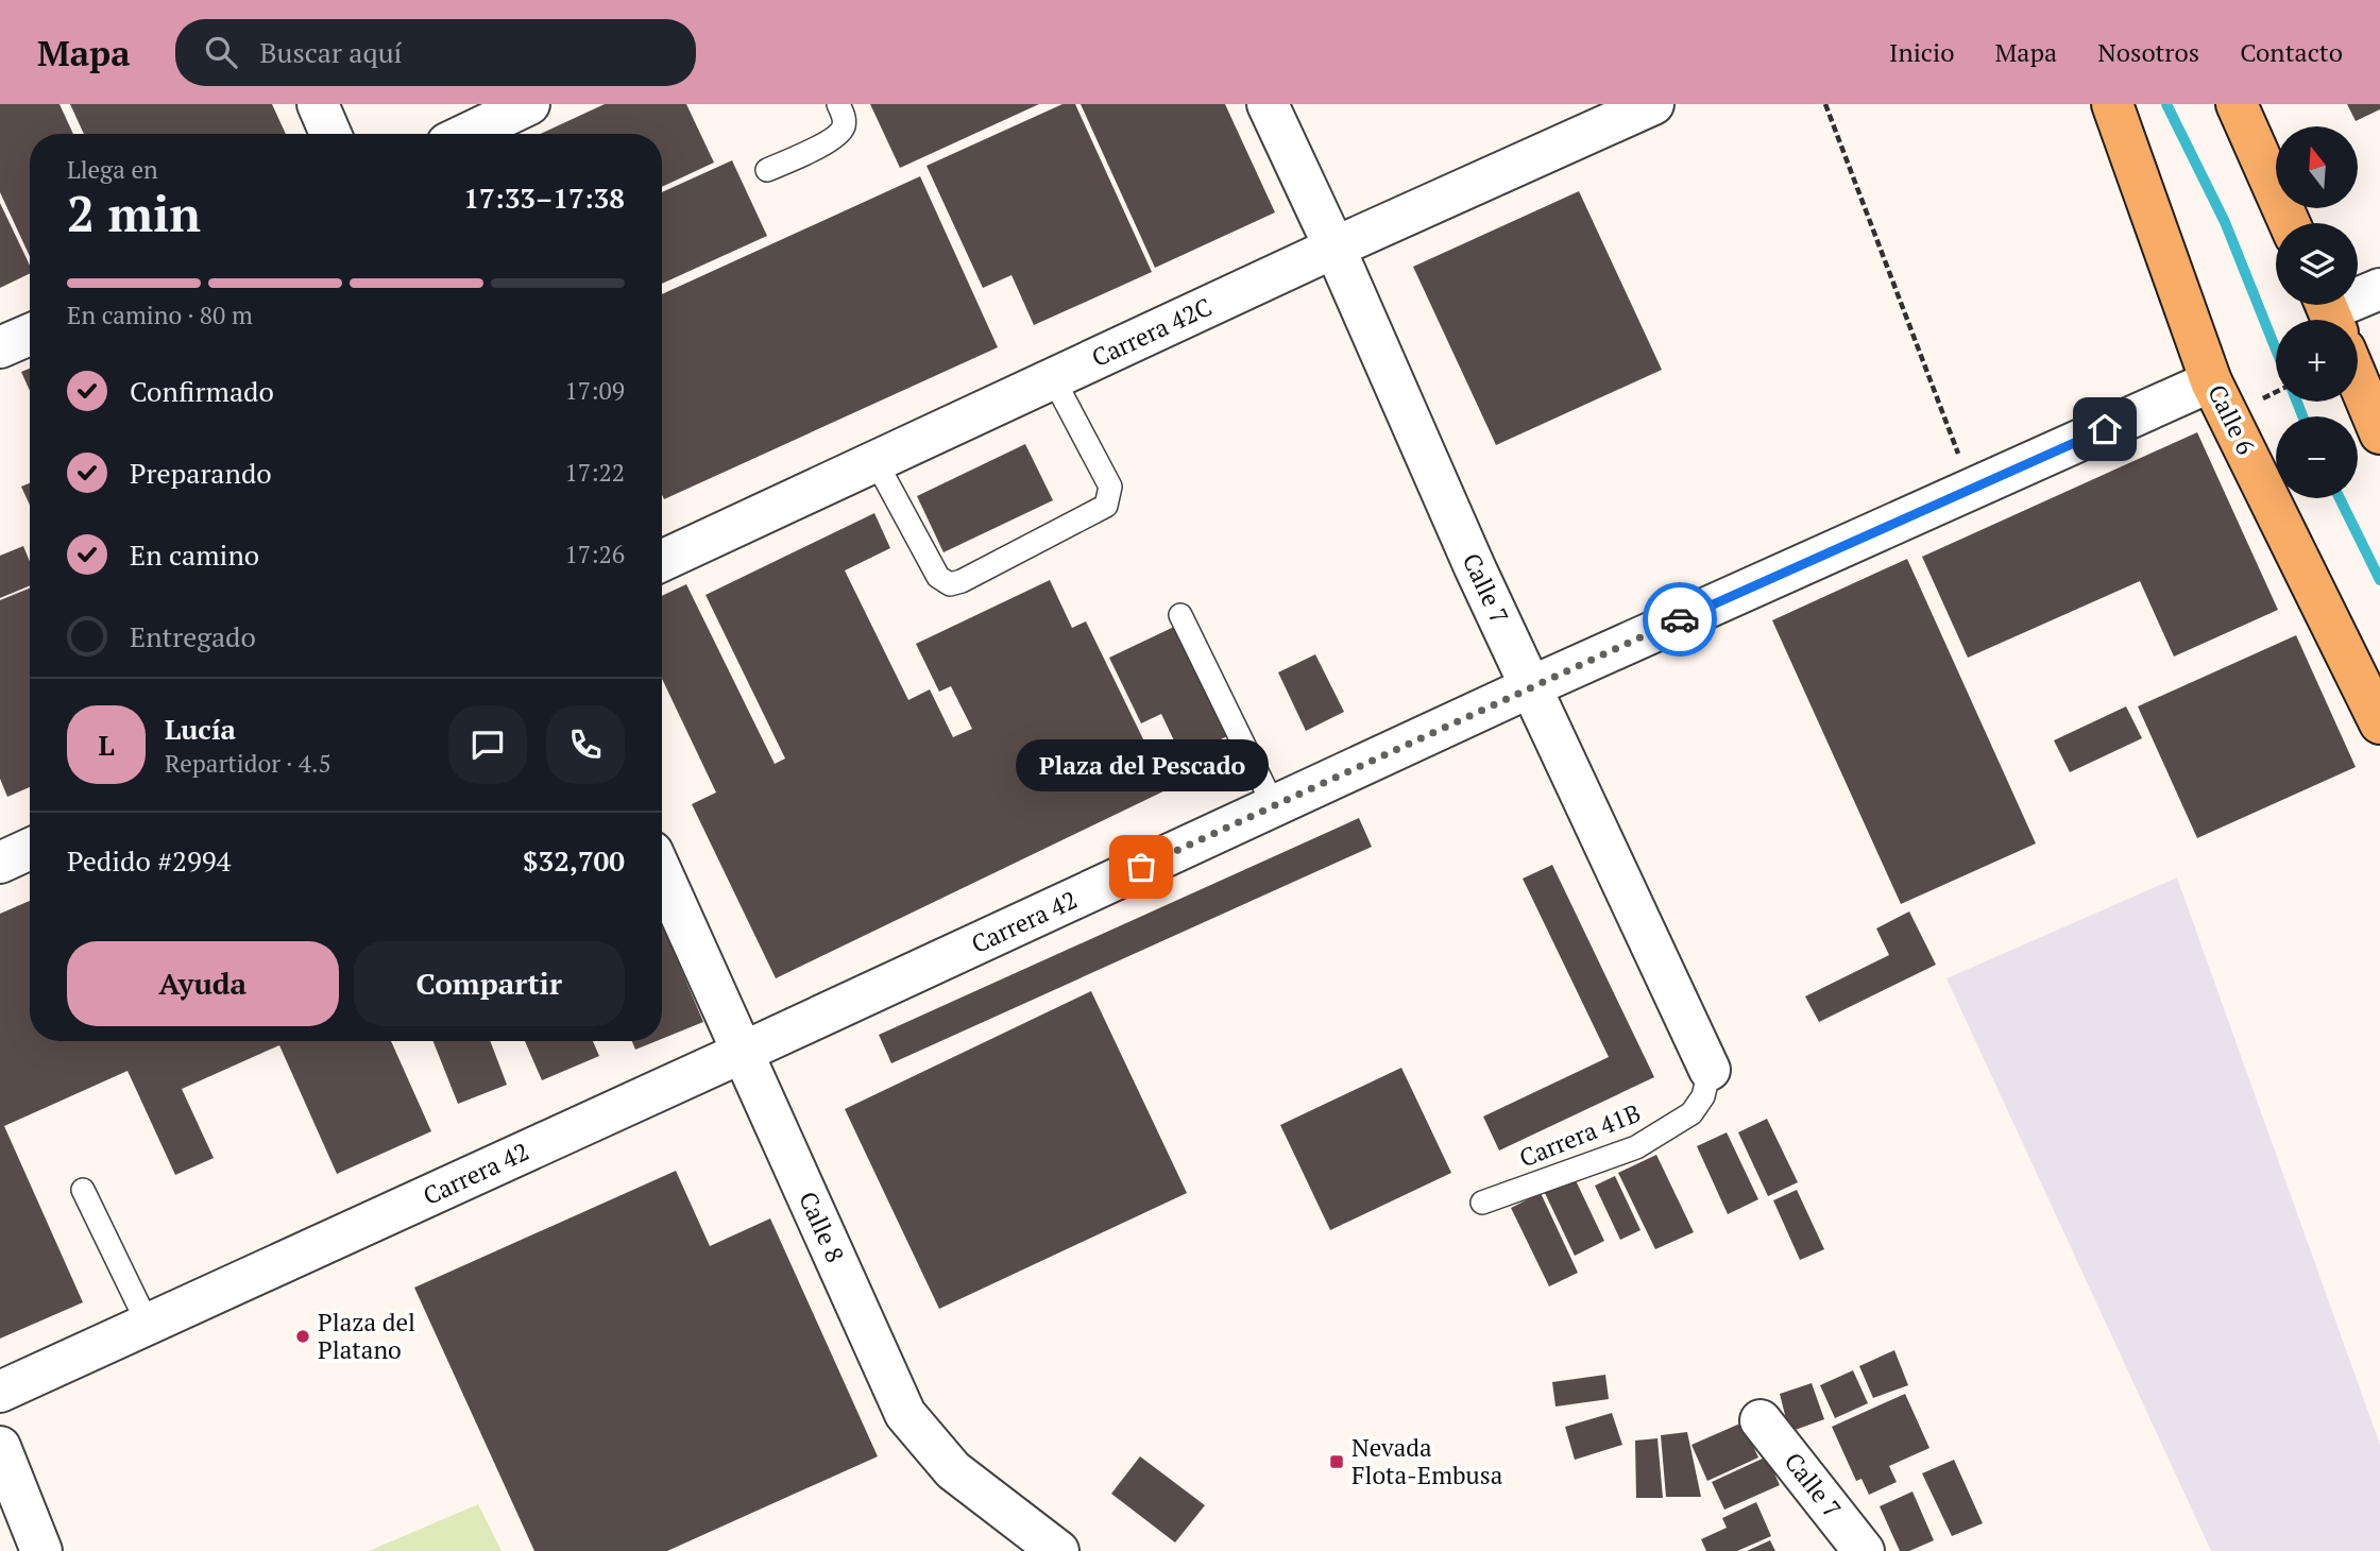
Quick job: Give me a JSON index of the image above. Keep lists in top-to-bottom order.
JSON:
{
  "streets": {
    "main road": ["Calle 6"],
    "street": [
      "Carrera 42C",
      "Calle 7",
      "Carrera 42",
      "Calle 8"
    ],
    "lane": ["Carrera 41B"]
  },
  "crossings": [
    ["Carrera 42C", "Calle 7"],
    ["Calle 6", "Carrera 42"],
    ["Calle 7", "Carrera 42"],
    ["Calle 7", "Carrera 41B"],
    ["Carrera 42", "Calle 8"]
  ],
  "places": {
    "other": ["Plaza del Pescado", "Plaza del Platano"],
    "transit": ["Nevada Flota-Embusa"]
  },
  "north": "top",
  "page": {
    "header": "Mapa",
    "search": "Buscar aquí",
    "nav": [
      "Inicio",
      "Mapa",
      "Nosotros",
      "Contacto"
    ],
    "map_buttons": ["+", "−"],
    "heading": ["2 min", "Llega en", "17:33–17:38"],
    "panel": [
      "Lucía",
      "Repartidor · 4.5",
      "Pedido #2994",
      "$32,700"
    ],
    "bar": "En camino · 80 m",
    "list": [
      ["Confirmado", "17:09"],
      ["Preparando", "17:22"],
      ["En camino", "17:26"],
      "Entregado"
    ],
    "round": "L",
    "bubble": "Plaza del Pescado",
    "buttons": ["Ayuda", "Compartir"]
  }
}
